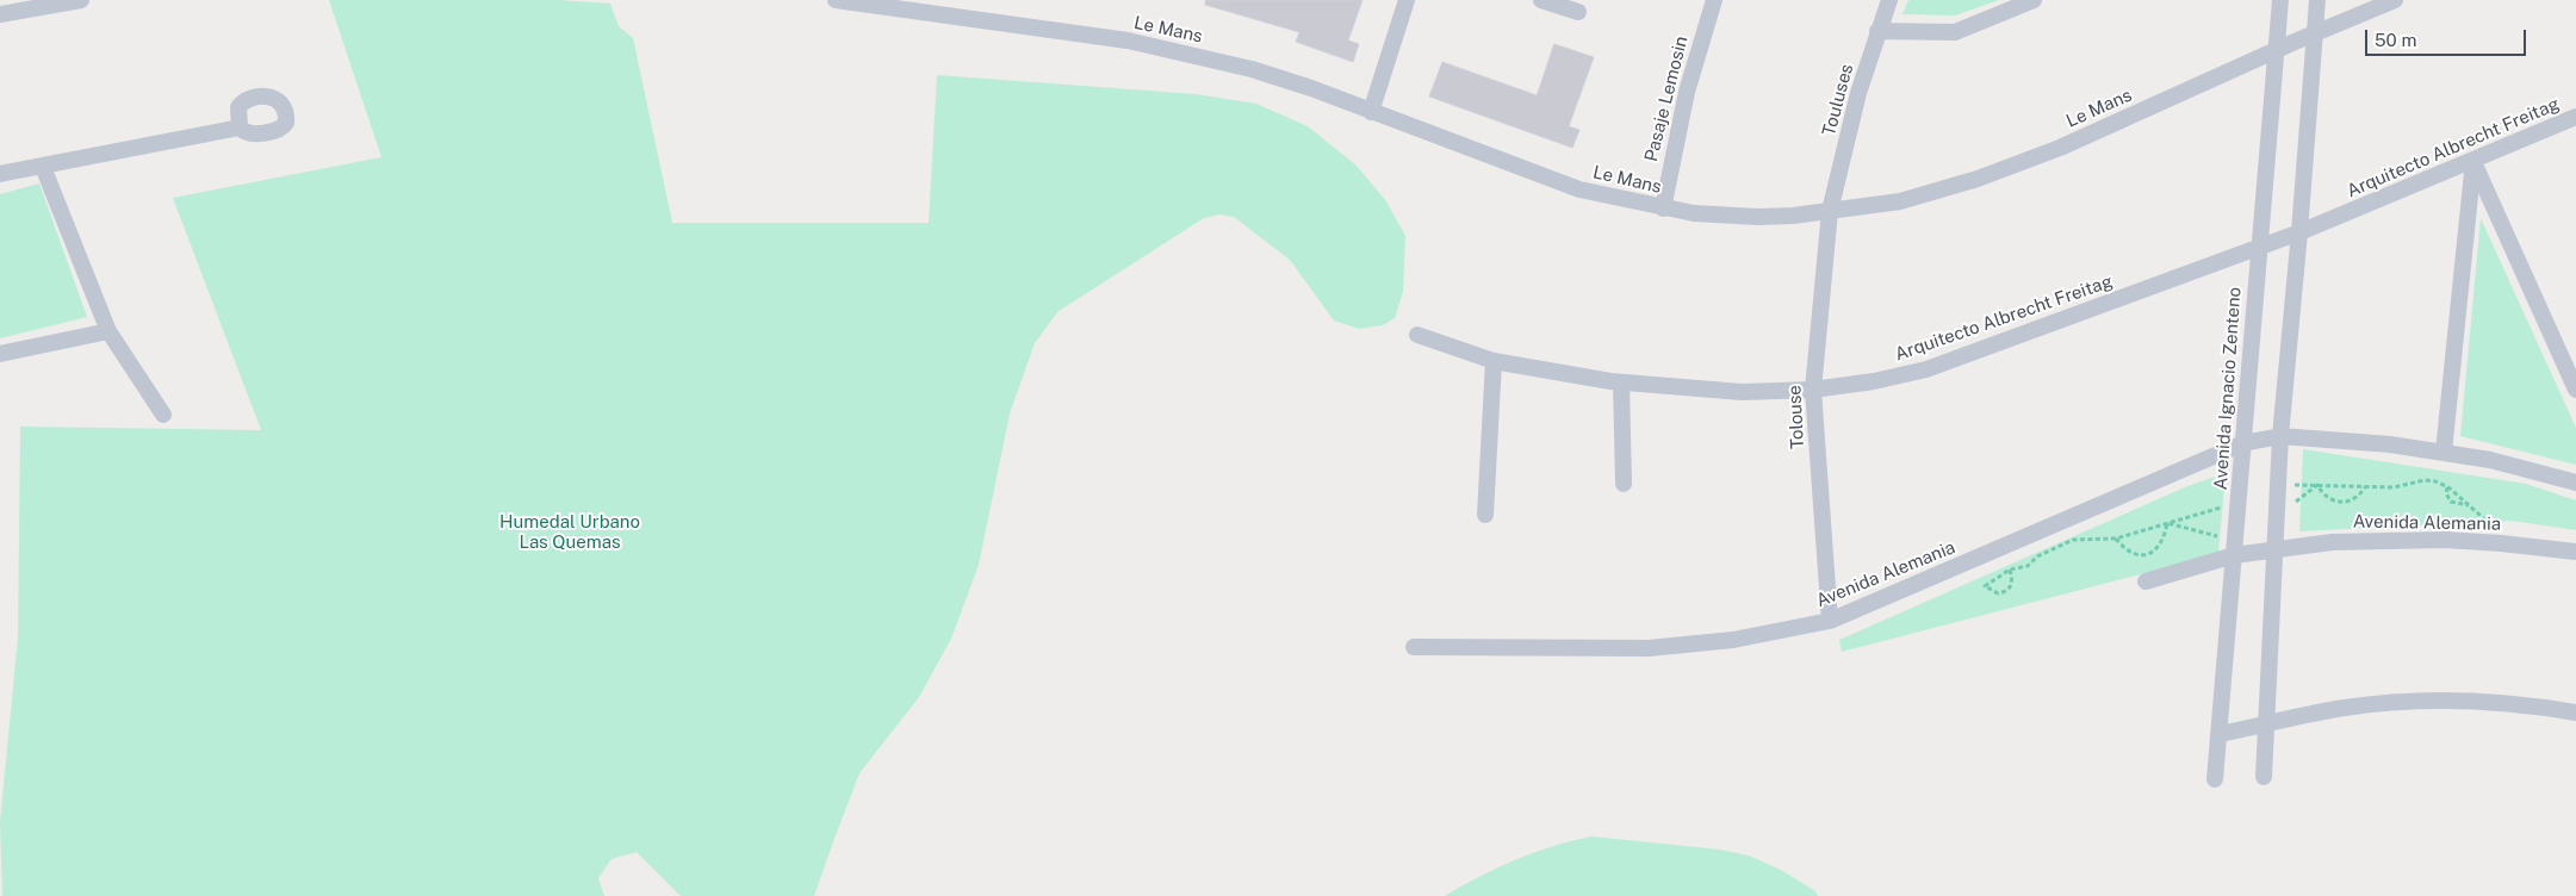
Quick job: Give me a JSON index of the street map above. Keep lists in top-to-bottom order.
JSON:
{
  "streets": {
    "street": [
      "Le Mans",
      "Pasaje Lemosin",
      "Touluses",
      "Arquitecto Albrecht Freitag",
      "Avenida Ignacio Zenteno",
      "Tolouse",
      "Avenida Alemania"
    ]
  },
  "crossings": [
    ["Le Mans", "Pasaje Lemosin"],
    ["Le Mans", "Touluses"],
    ["Le Mans", "Avenida Ignacio Zenteno"],
    ["Le Mans", "Tolouse"],
    ["Touluses", "Tolouse"],
    ["Arquitecto Albrecht Freitag", "Avenida Ignacio Zenteno"],
    ["Arquitecto Albrecht Freitag", "Tolouse"],
    ["Avenida Ignacio Zenteno", "Avenida Alemania"],
    ["Tolouse", "Avenida Alemania"]
  ],
  "parks": ["Humedal Urbano Las Quemas"],
  "scale_bar": "50 m"
}
